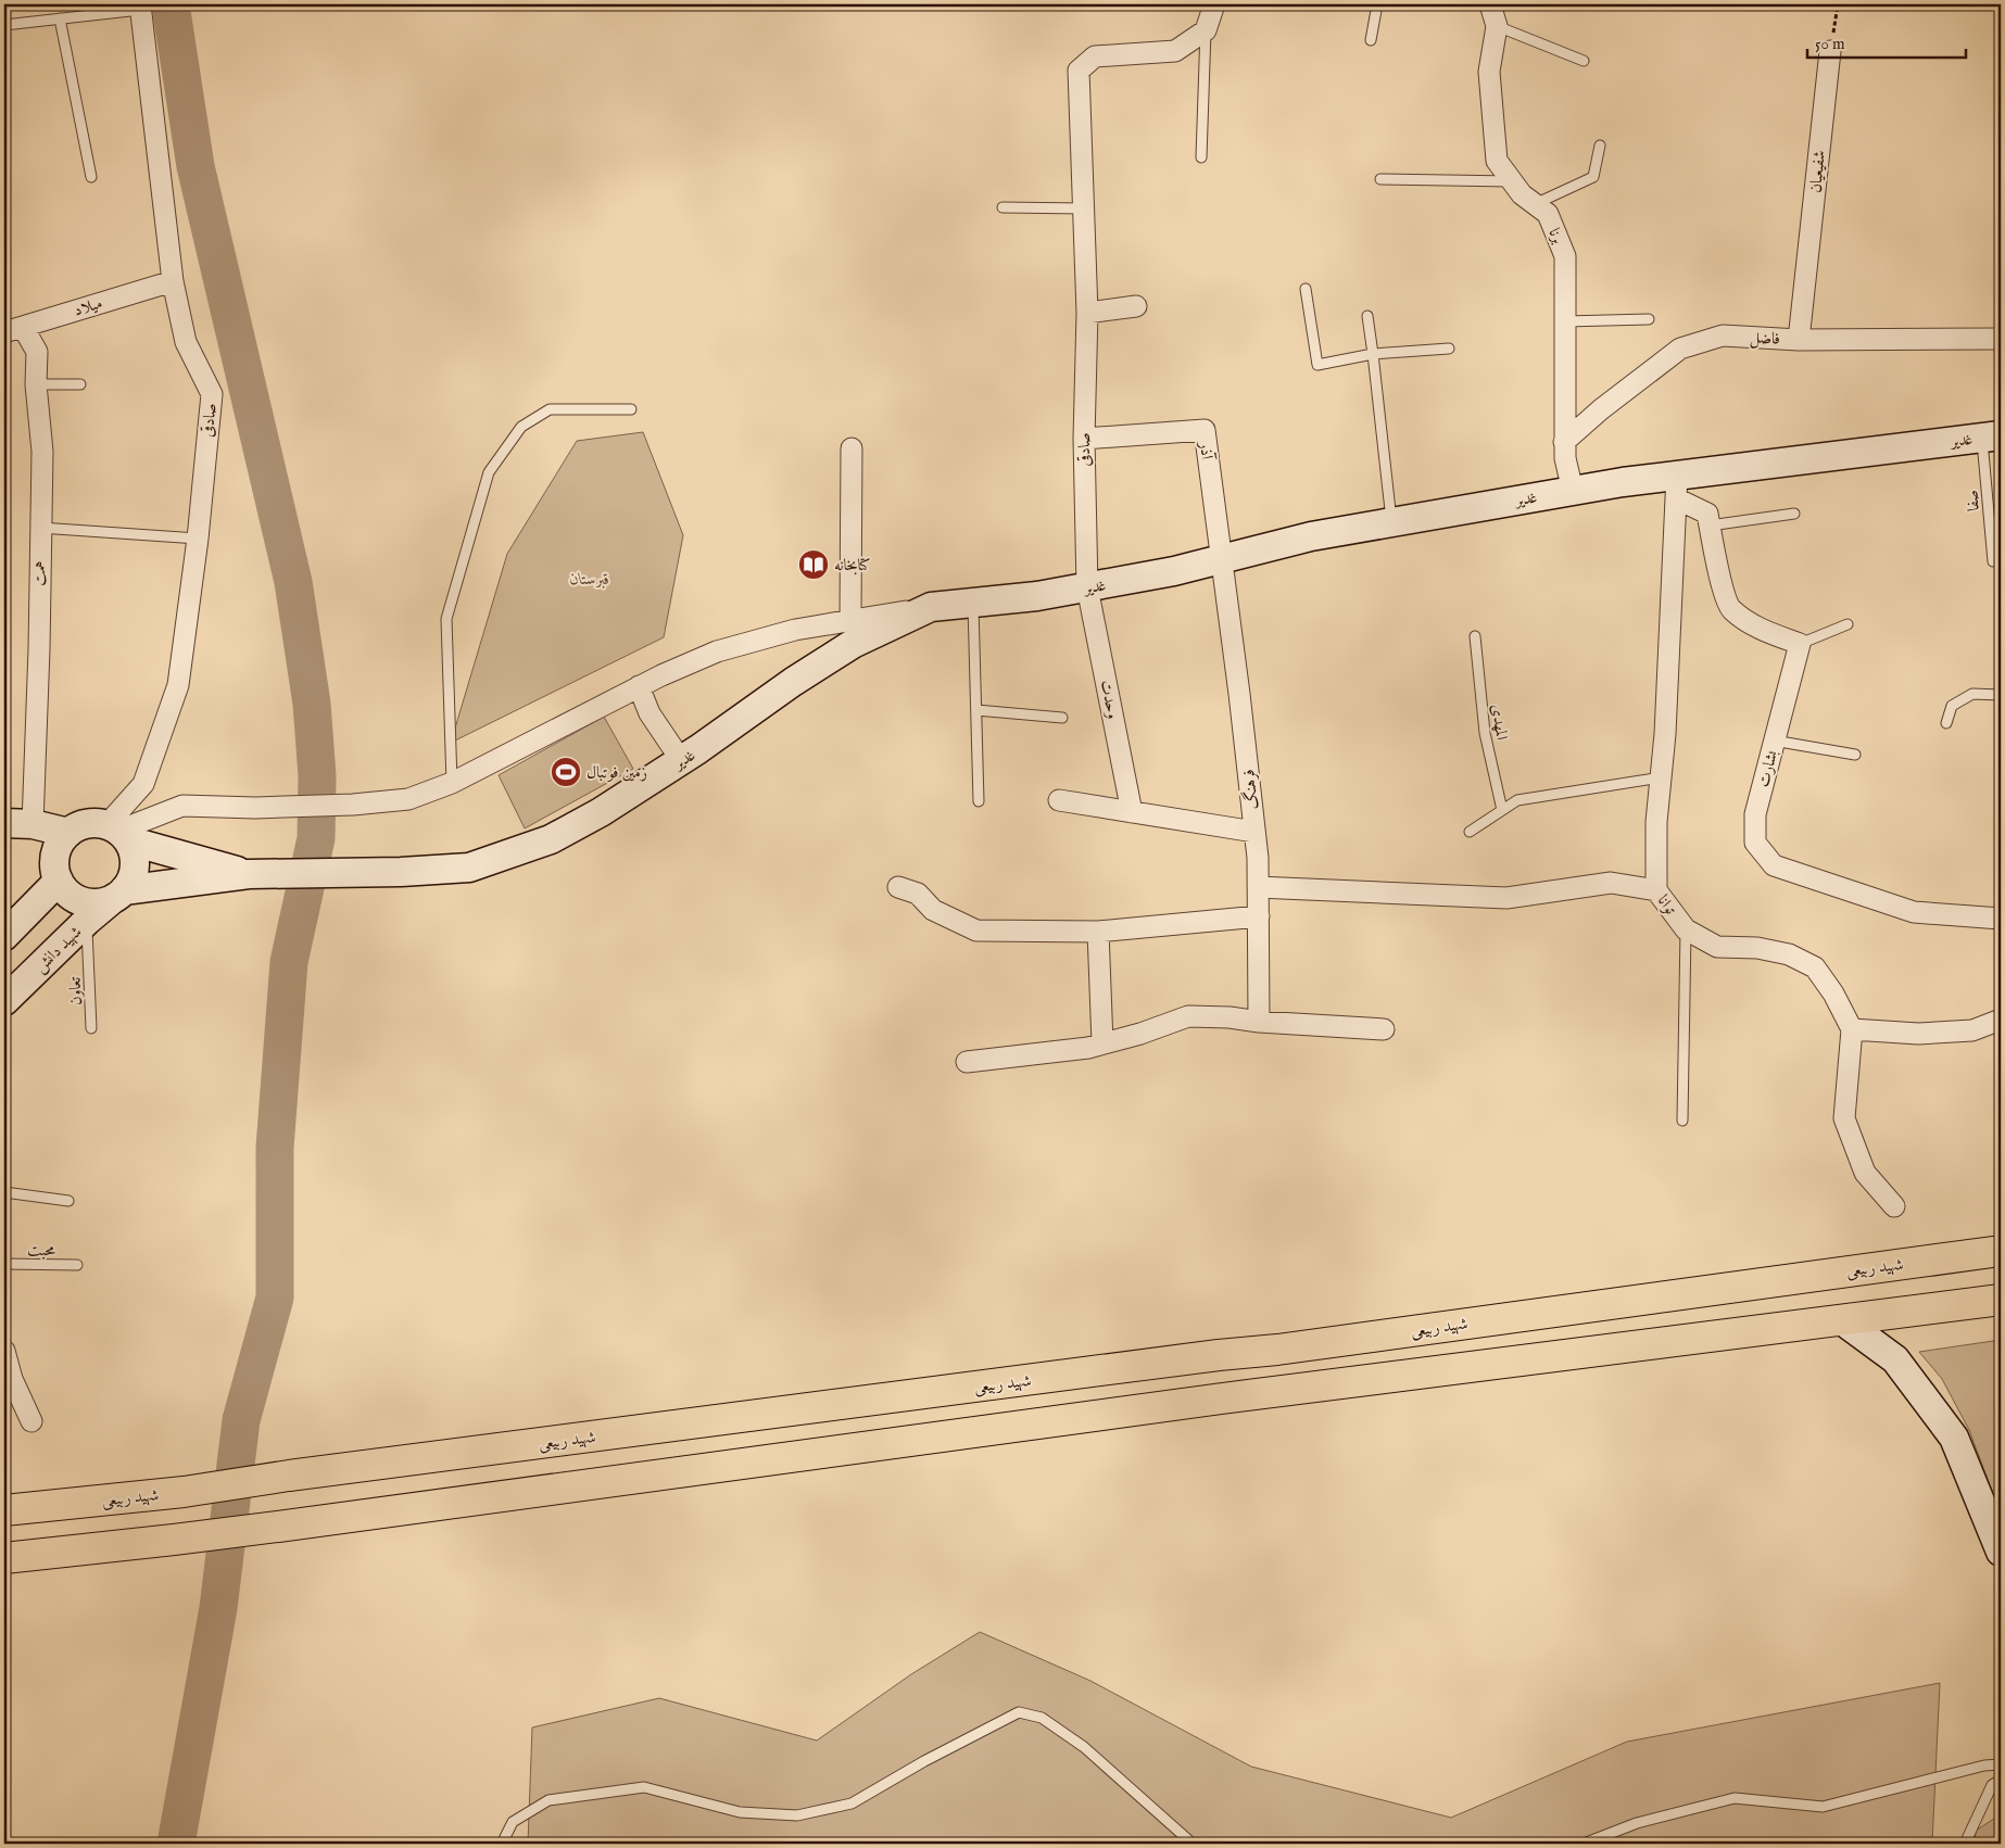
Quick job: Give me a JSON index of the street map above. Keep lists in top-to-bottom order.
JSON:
{
  "streets": {
    "main road": ["شهید ربیعی"],
    "street": [
      "شفیعیان",
      "برنا",
      "میلاد",
      "فاضل",
      "صادقی",
      "غدیر",
      "آذر",
      "همت",
      "وحدت",
      "بشارت",
      "فرهنگ",
      "توانا",
      "شهید دانش"
    ],
    "lane": [
      "صفا",
      "المهدی",
      "تعاون",
      "محبت"
    ]
  },
  "crossings": [
    ["شفیعیان", "فاضل"],
    ["برنا", "فاضل"],
    ["برنا", "غدیر"],
    ["میلاد", "صادقی"],
    ["میلاد", "همت"],
    ["صادقی", "غدیر"],
    ["صادقی", "آذر"],
    ["صادقی", "وحدت"],
    ["صادقی", "شهید دانش"],
    ["غدیر", "آذر"],
    ["غدیر", "صفا"],
    ["غدیر", "وحدت"],
    ["غدیر", "فرهنگ"],
    ["غدیر", "توانا"],
    ["آذر", "فرهنگ"],
    ["شهید دانش", "تعاون"]
  ],
  "parks": ["قبرستان"],
  "places": {
    "library": ["کتابخانه"],
    "sports": ["زمین فوتبال"]
  },
  "scale_bar": "50 m"
}
